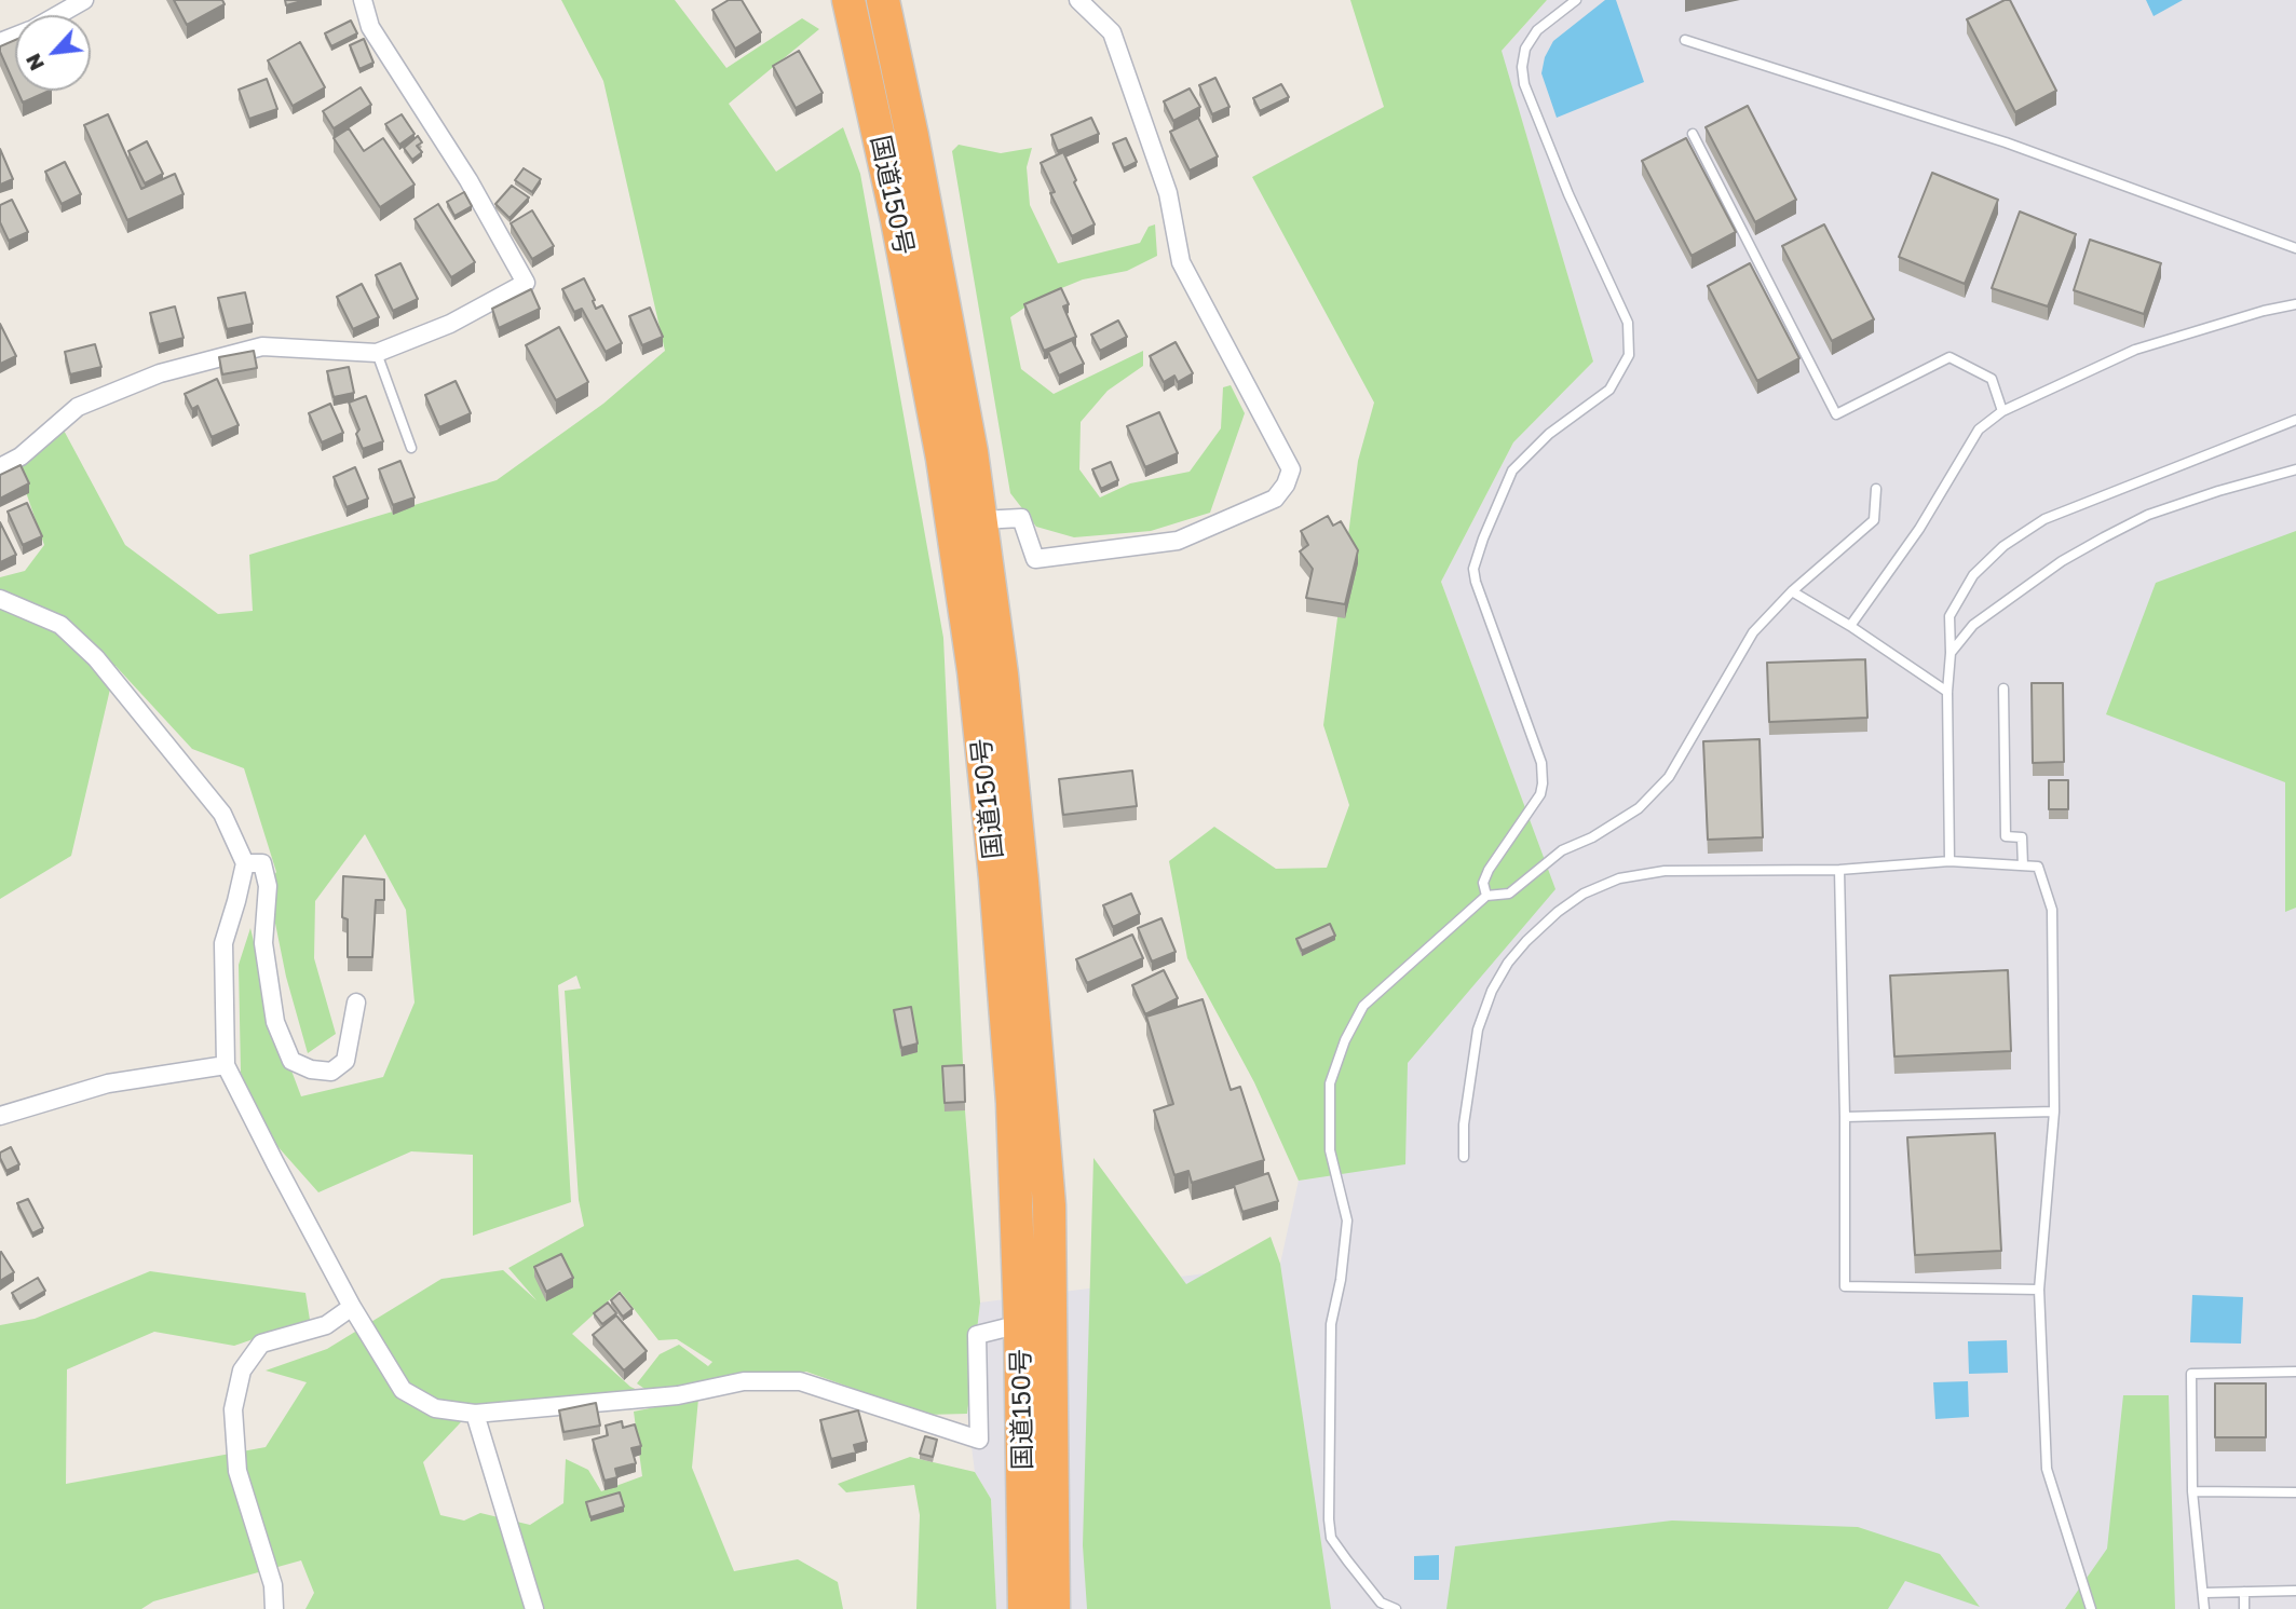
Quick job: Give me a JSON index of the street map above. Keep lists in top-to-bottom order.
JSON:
{
  "streets": {
    "highway": ["国道150号"]
  },
  "north": "bottom left"
}
